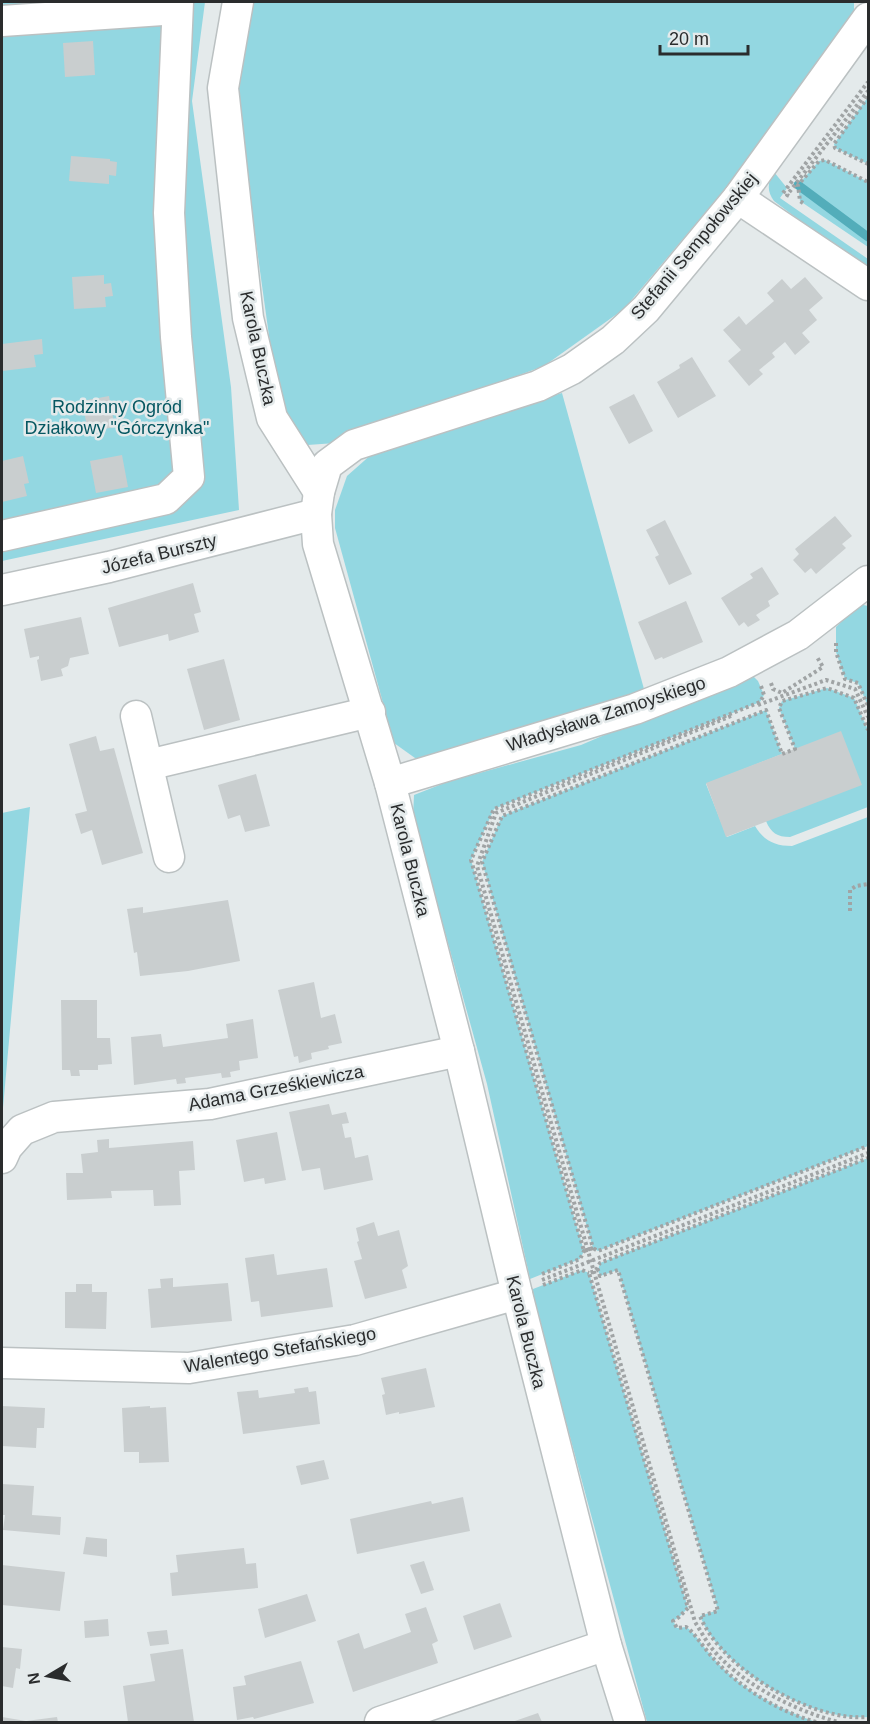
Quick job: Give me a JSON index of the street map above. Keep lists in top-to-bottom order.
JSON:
{
  "streets": {
    "street": [
      "Stefanii Sempołowskiej",
      "Karola Buczka",
      "Józefa Burszty",
      "Władysława Zamoyskiego",
      "Adama Grześkiewicza",
      "Walentego Stefańskiego"
    ]
  },
  "crossings": [
    ["Stefanii Sempołowskiej", "Karola Buczka"],
    ["Stefanii Sempołowskiej", "Józefa Burszty"],
    ["Karola Buczka", "Józefa Burszty"],
    ["Karola Buczka", "Władysława Zamoyskiego"],
    ["Karola Buczka", "Adama Grześkiewicza"],
    ["Karola Buczka", "Walentego Stefańskiego"]
  ],
  "parks": ["Rodzinny Ogród Działkowy \"Górczynka\""],
  "scale_bar": "20 m",
  "north": "left"
}
